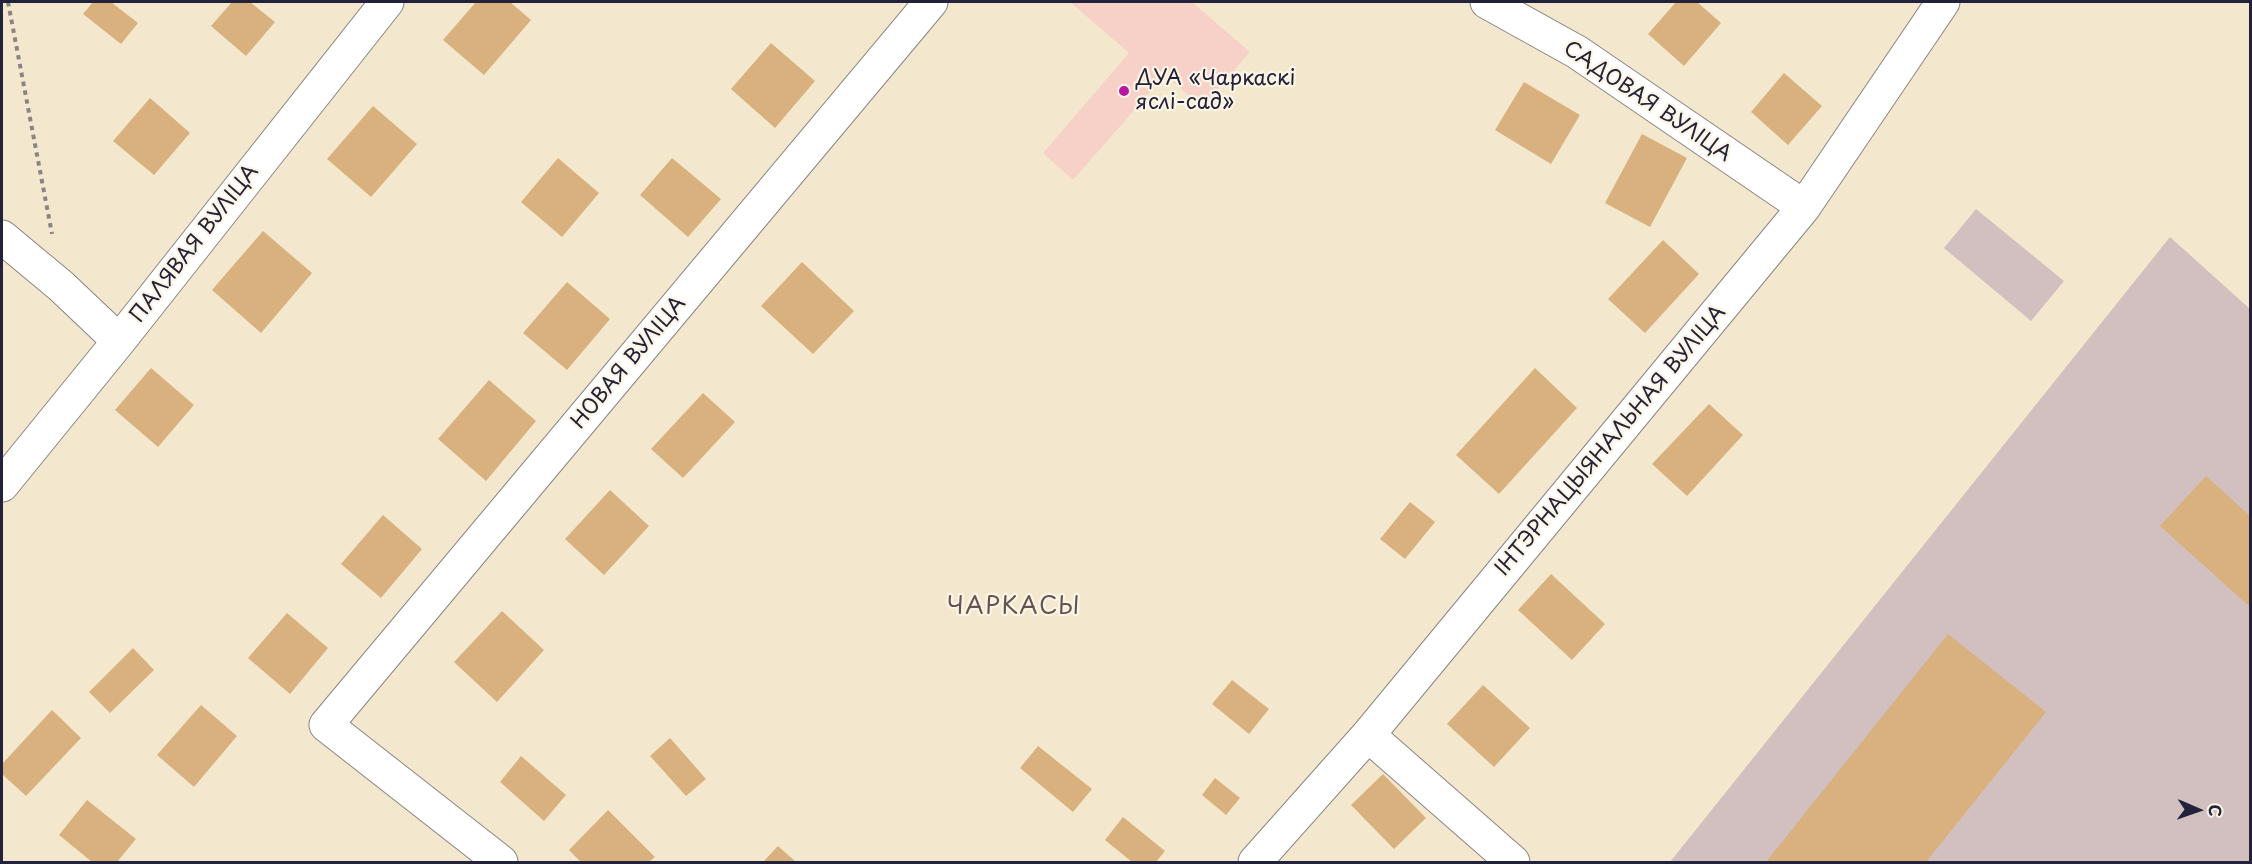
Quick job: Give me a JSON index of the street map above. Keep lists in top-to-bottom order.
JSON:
{
  "streets": {
    "street": [
      "САДОВАЯ ВУЛІЦА",
      "ПАЛЯВАЯ ВУЛІЦА",
      "НОВАЯ ВУЛІЦА",
      "ІНТЭРНАЦЫЯНАЛЬНАЯ ВУЛІЦА"
    ]
  },
  "crossings": [
    ["САДОВАЯ ВУЛІЦА", "ІНТЭРНАЦЫЯНАЛЬНАЯ ВУЛІЦА"]
  ],
  "districts": ["ЧАРКАСЫ"],
  "places": ["ДУА «Чаркаскі яслі-сад»"],
  "north": "right"
}
